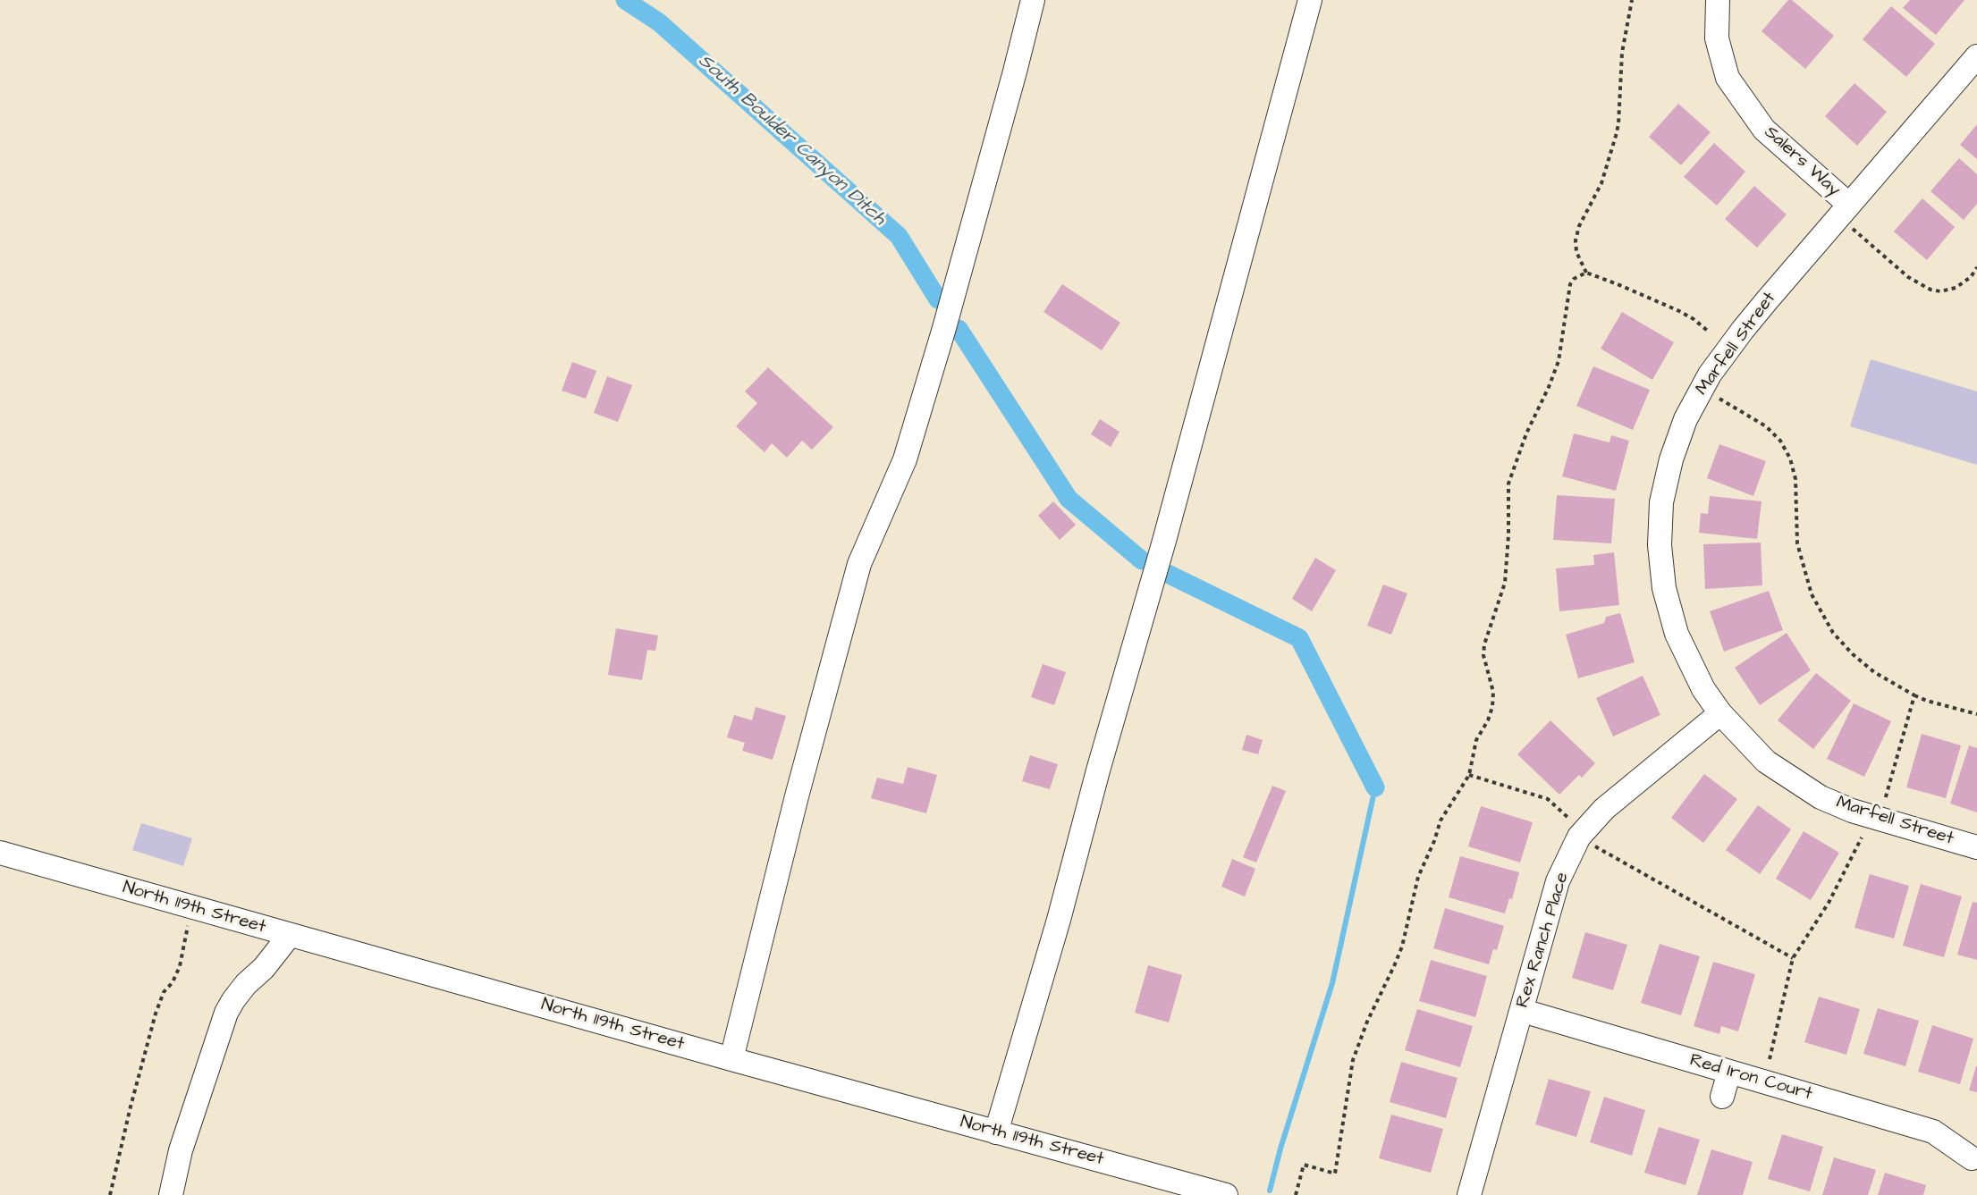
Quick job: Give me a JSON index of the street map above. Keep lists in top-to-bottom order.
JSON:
{
  "streets": {
    "street": [
      "Salers Way",
      "Marfell Street",
      "North 119th Street",
      "Rex Ranch Place",
      "Red Iron Court"
    ]
  },
  "crossings": [
    ["Salers Way", "Marfell Street"],
    ["Marfell Street", "Rex Ranch Place"],
    ["Rex Ranch Place", "Red Iron Court"]
  ],
  "water": ["South Boulder Canyon Ditch"]
}
